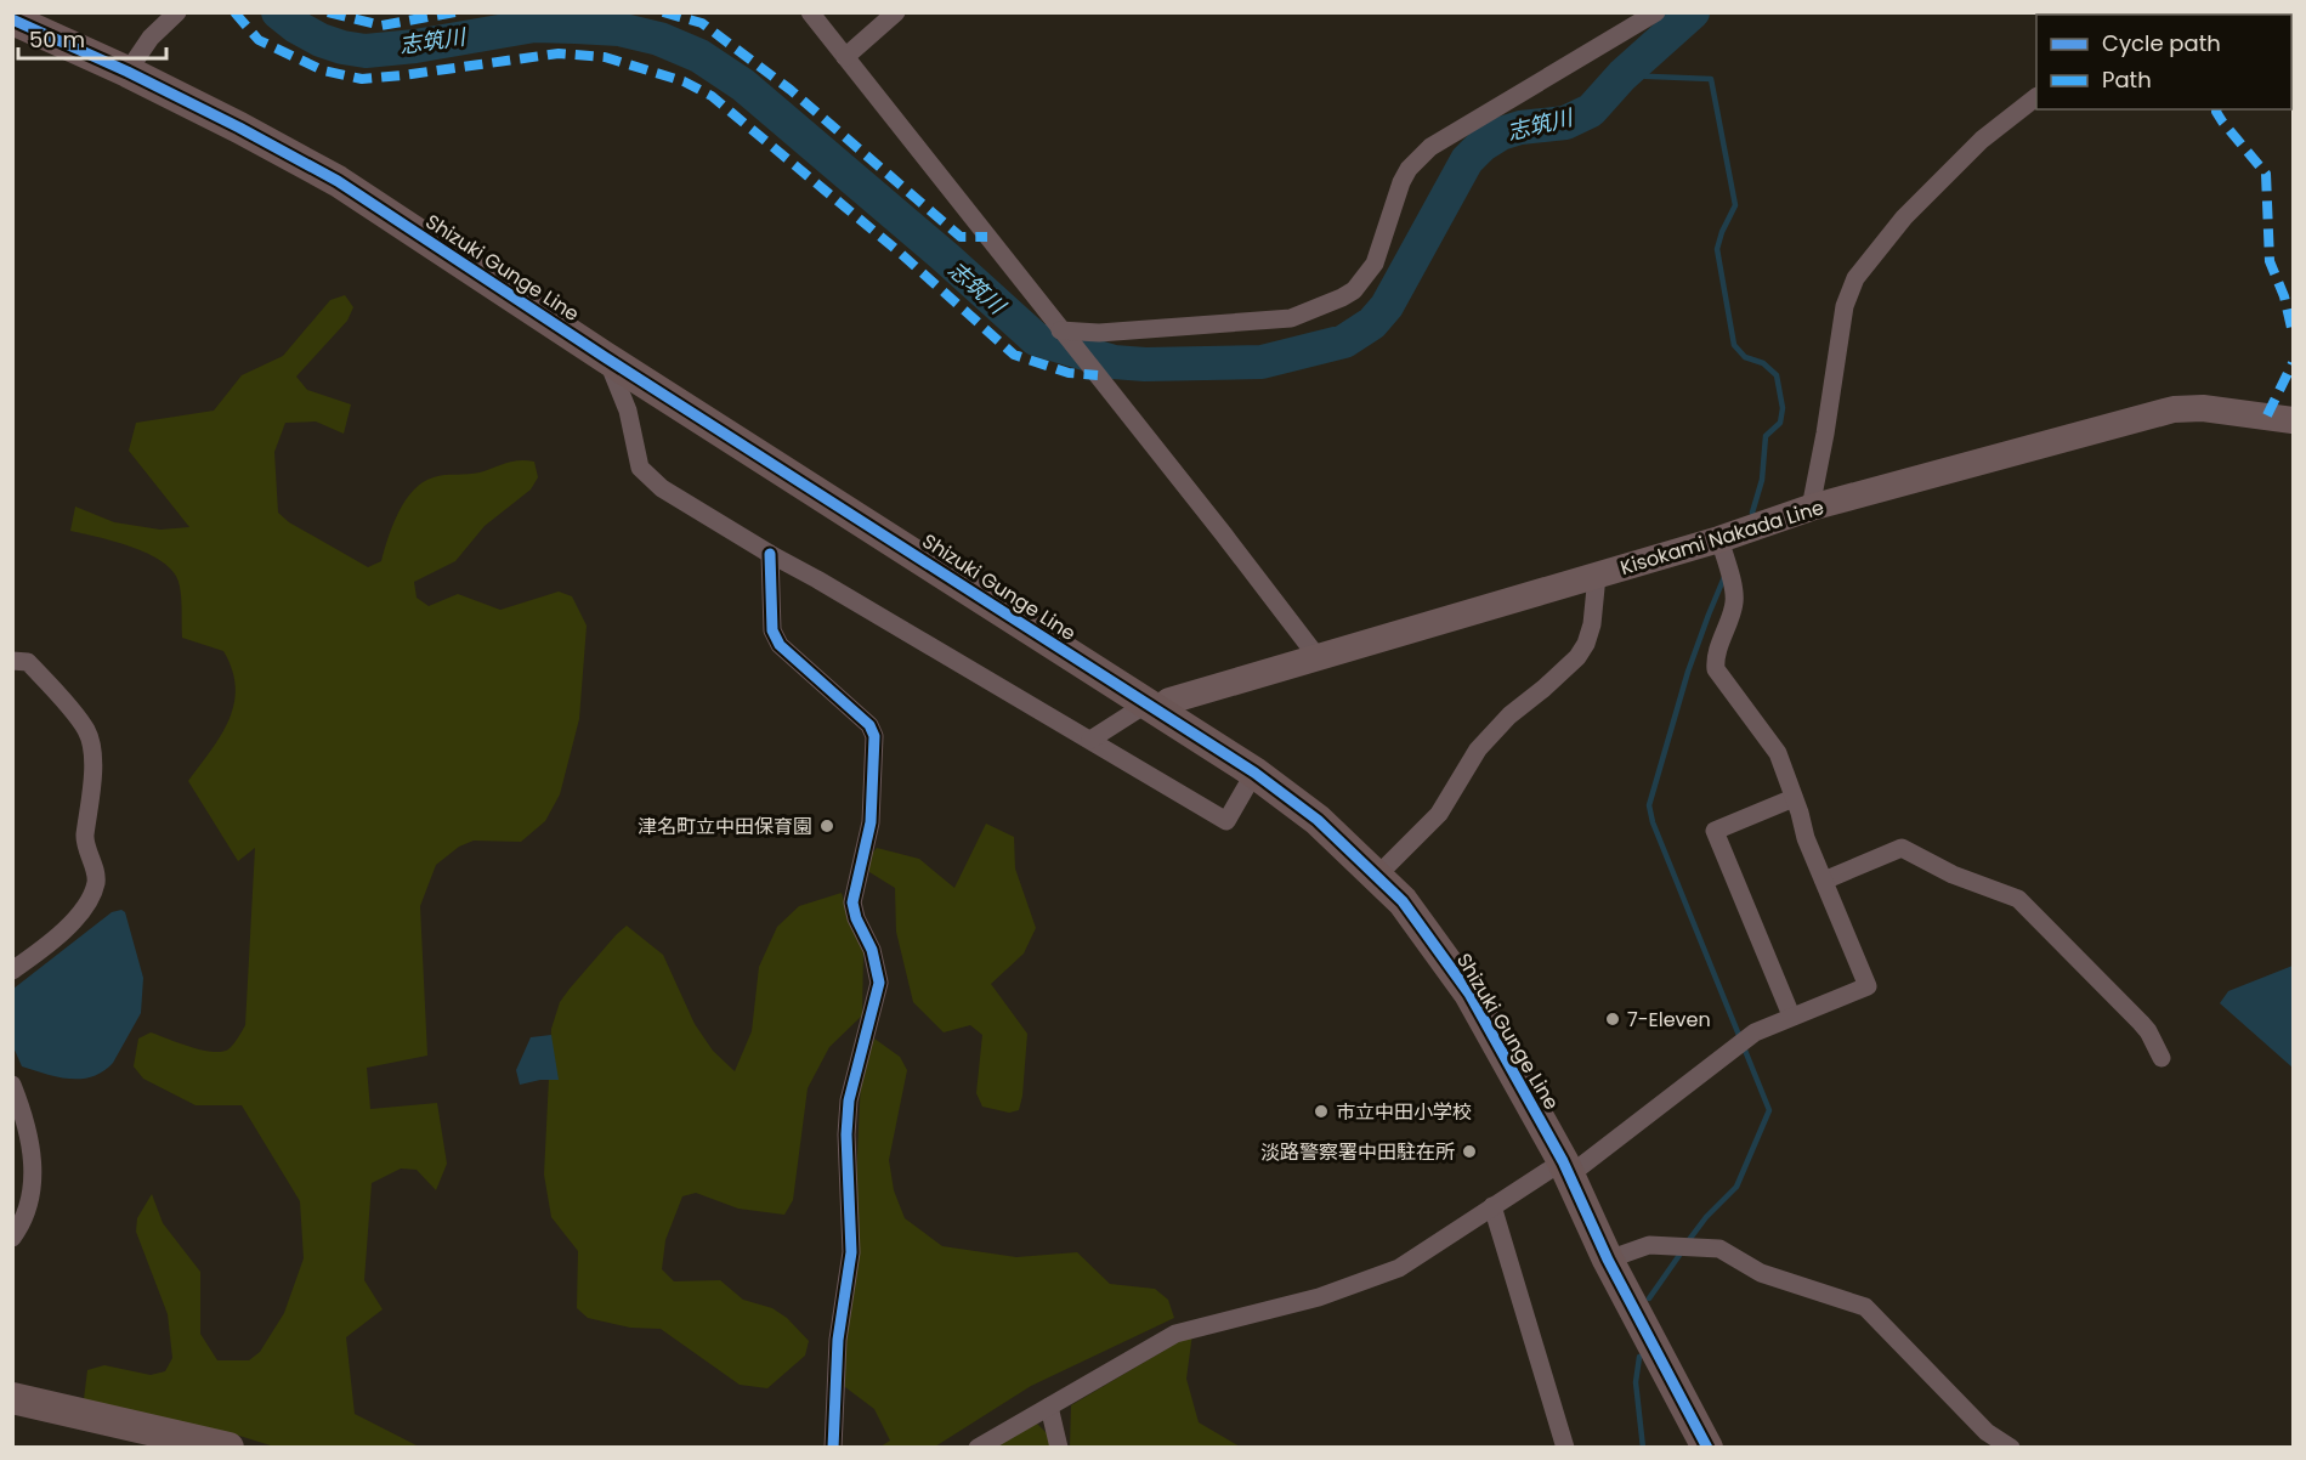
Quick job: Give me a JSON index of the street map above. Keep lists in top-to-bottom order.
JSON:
{
  "streets": {
    "main road": ["Shizuki Gunge Line", "Kisokami Nakada Line"]
  },
  "crossings": [
    ["Shizuki Gunge Line", "Kisokami Nakada Line"]
  ],
  "water": ["志筑川"],
  "places": [
    "津名町立中田保育園",
    "7-Eleven",
    "市立中田小学校",
    "淡路警察署中田駐在所"
  ],
  "legend": ["Cycle path", "Path"],
  "scale_bar": "50 m"
}
